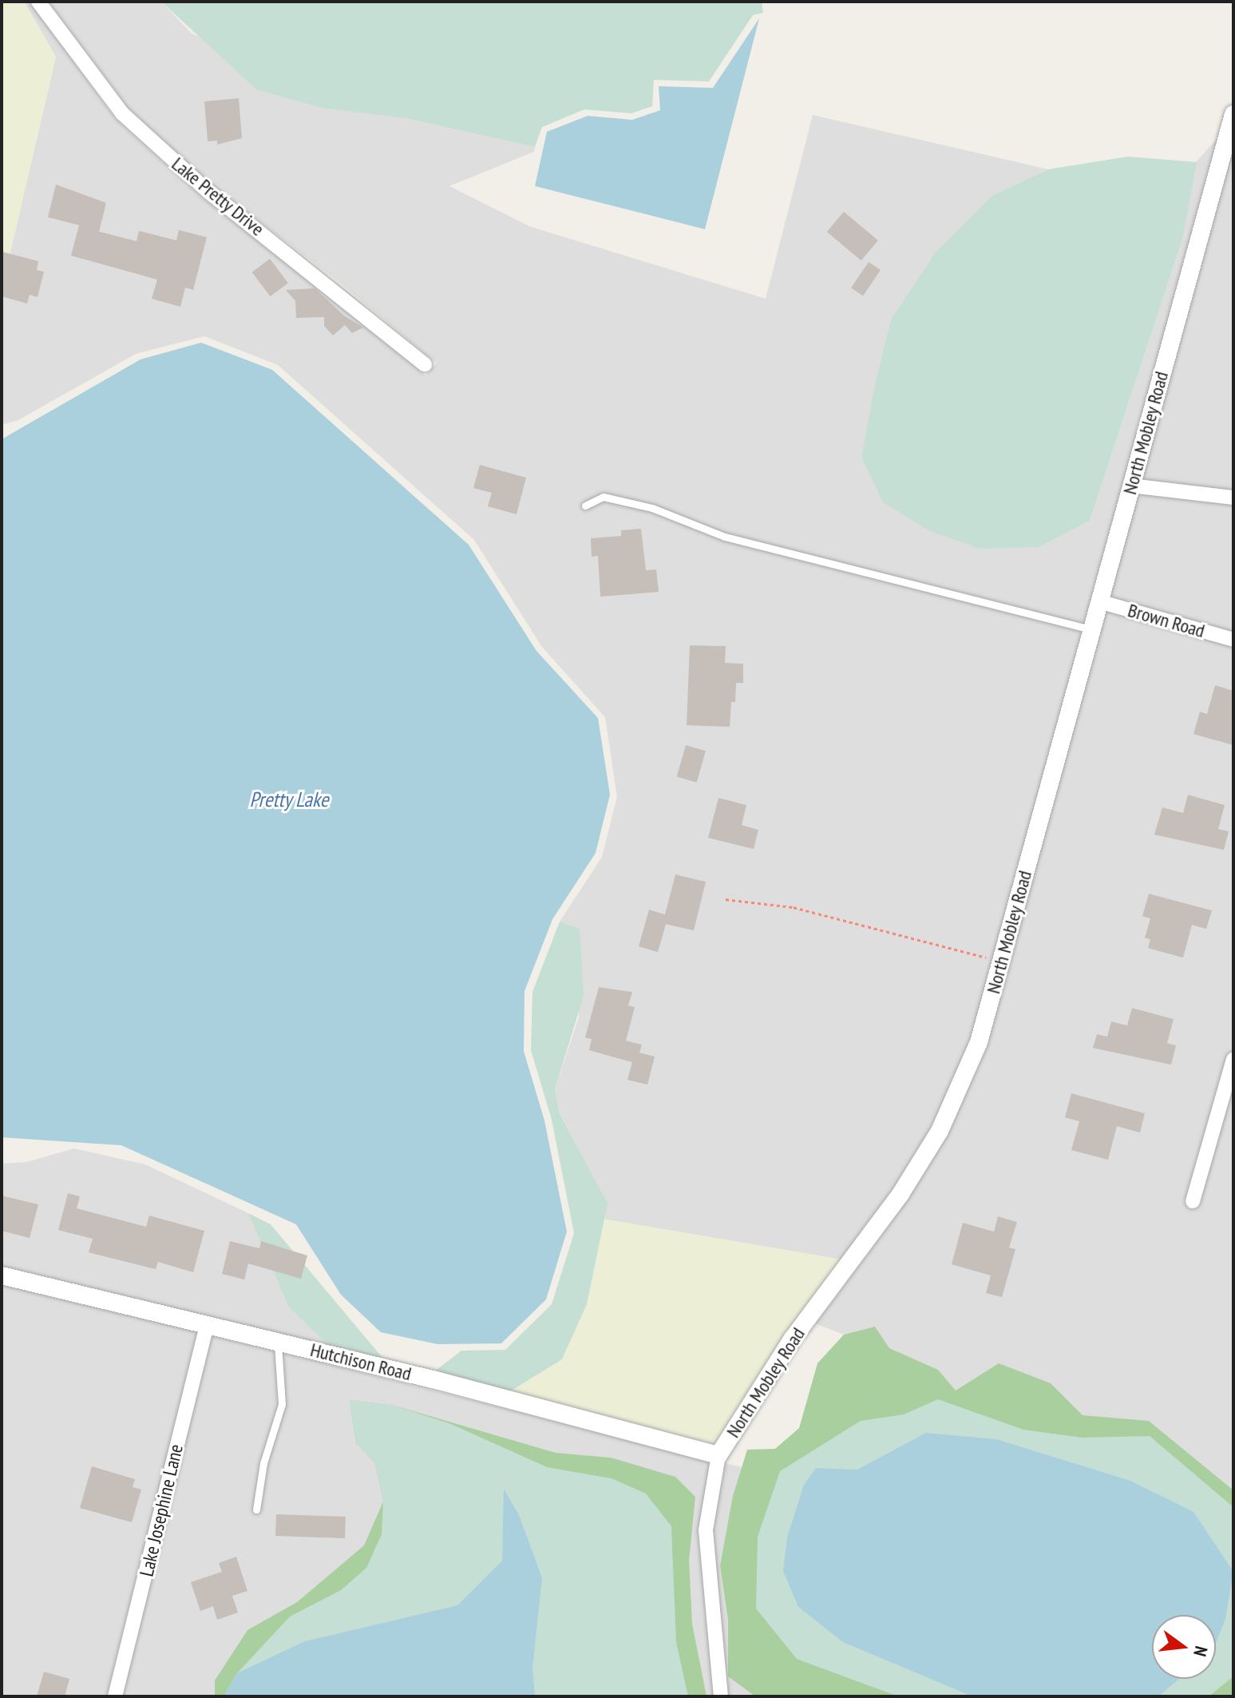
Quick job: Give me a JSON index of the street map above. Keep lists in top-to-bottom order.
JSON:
{
  "streets": {
    "street": [
      "Lake Pretty Drive",
      "North Mobley Road",
      "Brown Road",
      "Hutchison Road",
      "Lake Josephine Lane"
    ]
  },
  "crossings": [
    ["North Mobley Road", "Brown Road"],
    ["North Mobley Road", "Hutchison Road"],
    ["Hutchison Road", "Lake Josephine Lane"]
  ],
  "water": ["Pretty Lake"],
  "north": "right"
}
